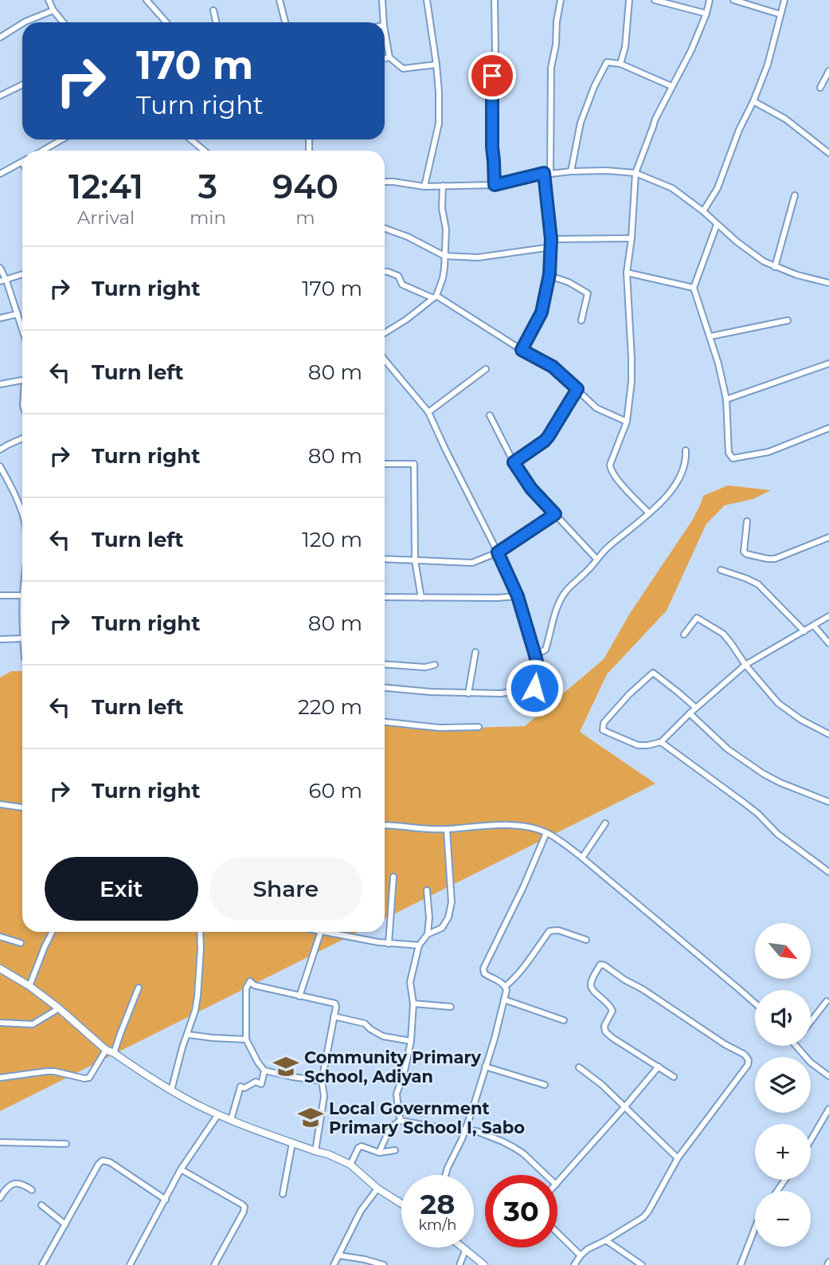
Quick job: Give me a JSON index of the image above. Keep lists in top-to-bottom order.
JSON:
{
  "places": {
    "school or university": ["Community Primary School, Adiyan", "Local Government Primary School I, Sabo"]
  },
  "north": "bottom right",
  "page": {
    "turn": ["170 m", "Turn right"],
    "eta": [
      "12:41",
      "Arrival",
      "3",
      "min",
      "940",
      "m"
    ],
    "list": [
      {
        "name": "Turn right",
        "value": "170 m"
      },
      {
        "name": "Turn left",
        "value": "80 m"
      },
      {
        "name": "Turn right",
        "value": "80 m"
      },
      {
        "name": "Turn left",
        "value": "120 m"
      },
      {
        "name": "Turn right",
        "value": "80 m"
      },
      {
        "name": "Turn left",
        "value": "220 m"
      },
      {
        "name": "Turn right",
        "value": "60 m"
      }
    ],
    "buttons": ["Exit", "Share"],
    "map_buttons": ["+", "−"],
    "speed": "28 km/h",
    "limit": "30"
  }
}
